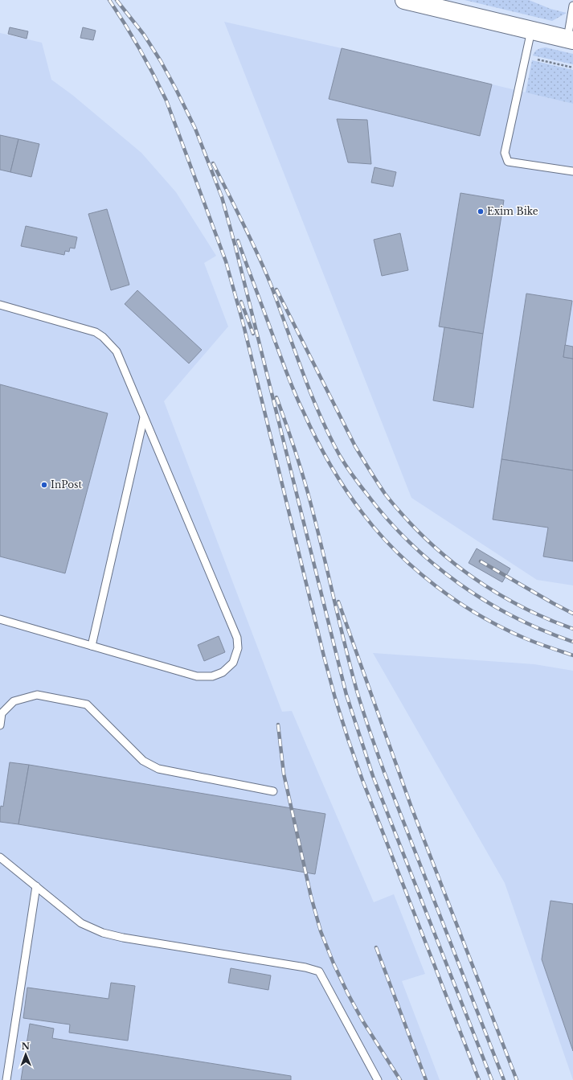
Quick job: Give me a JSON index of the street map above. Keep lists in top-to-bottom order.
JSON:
{
  "places": ["Exim Bike", "InPost"],
  "north": "top"
}
